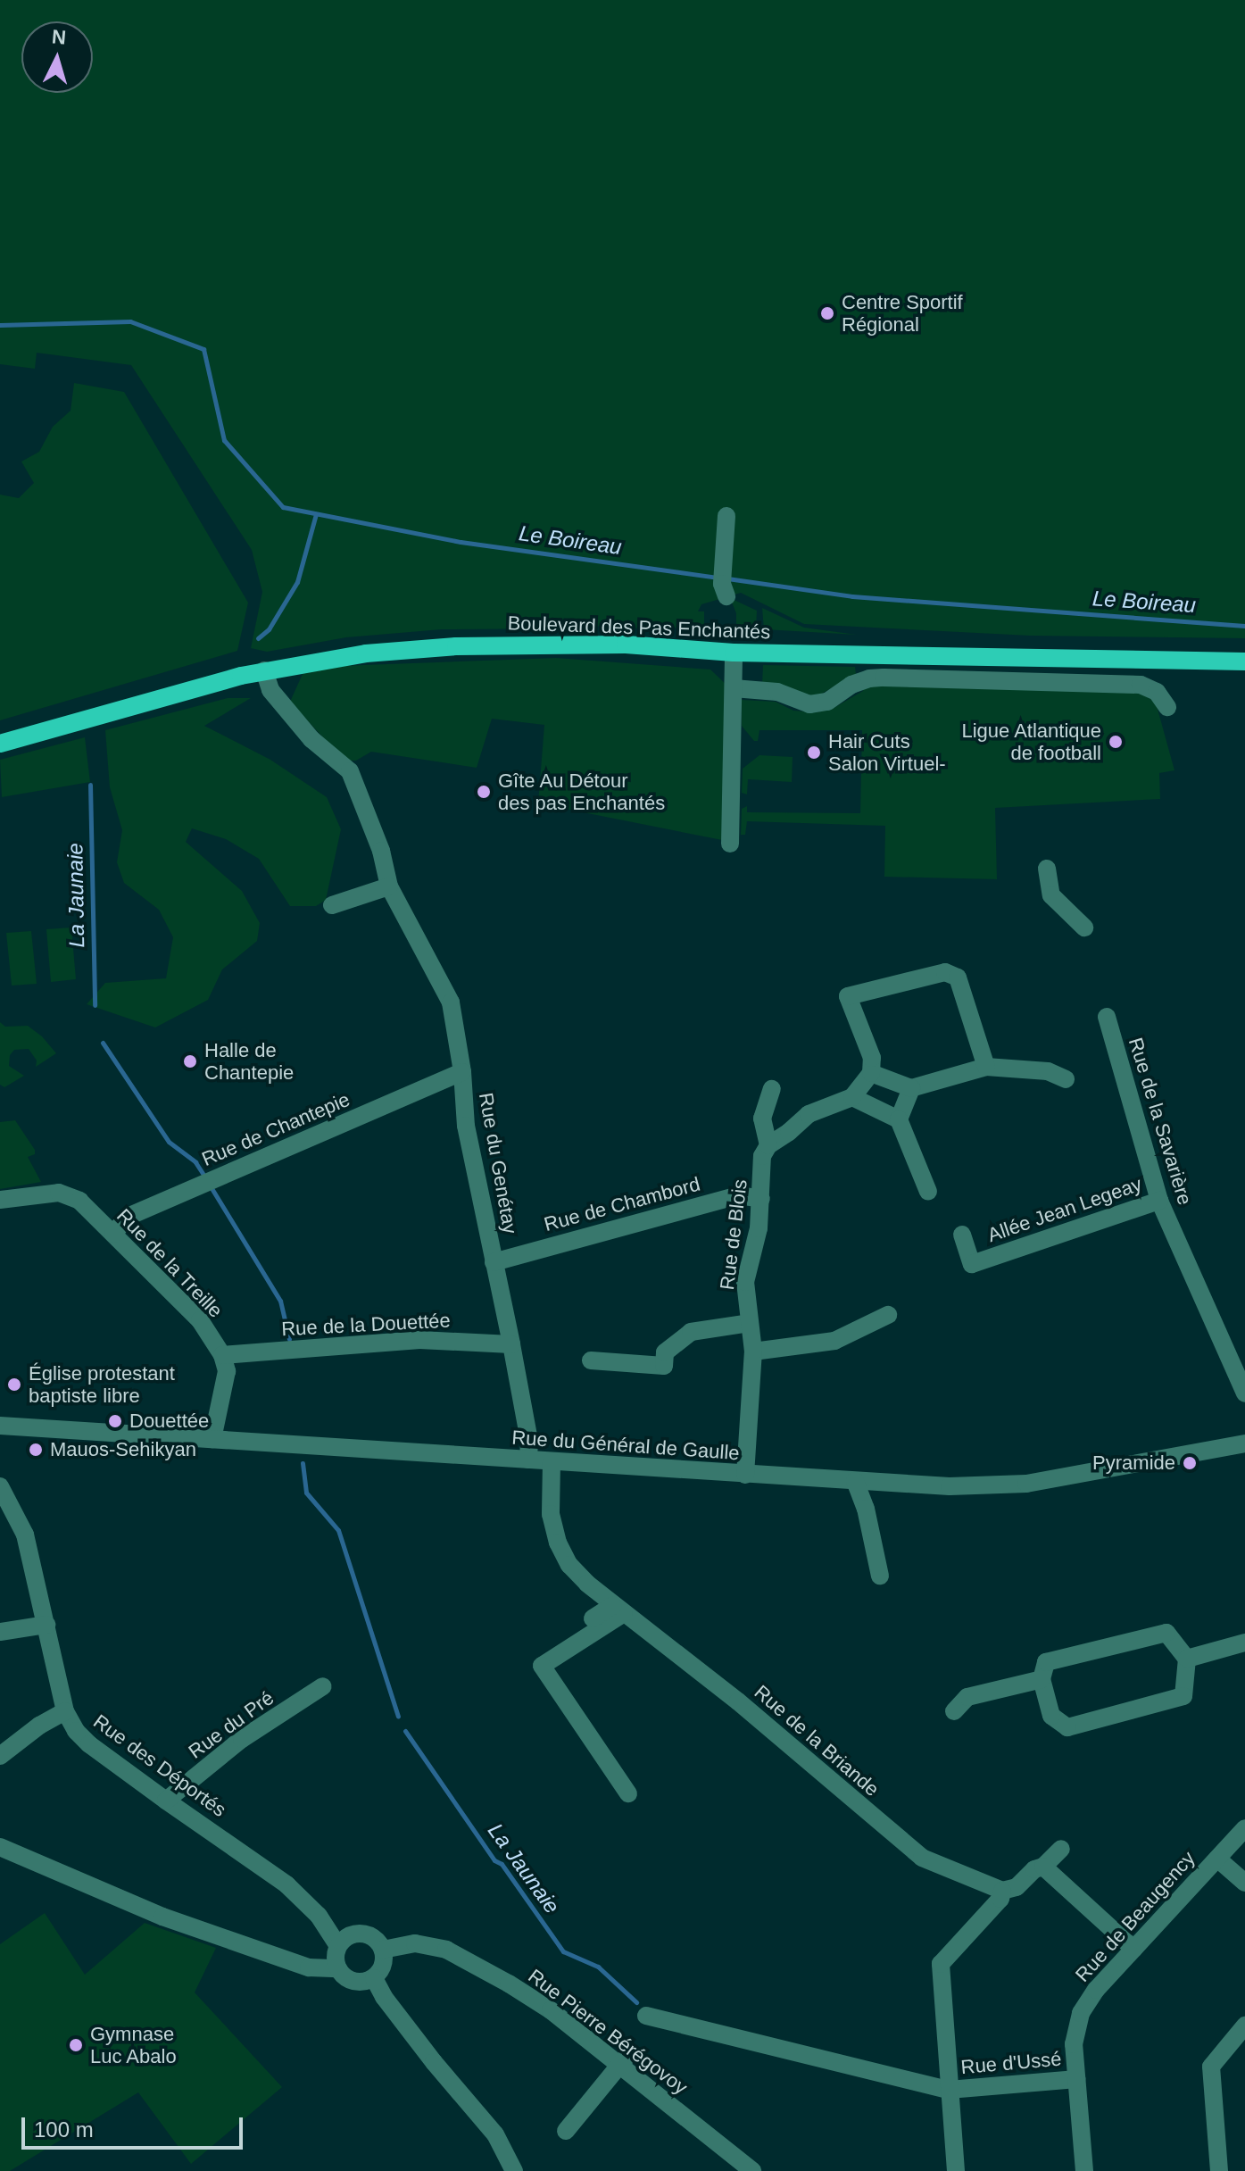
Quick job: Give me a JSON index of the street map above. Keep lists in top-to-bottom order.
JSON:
{
  "streets": {
    "main road": ["Boulevard des Pas Enchantés"],
    "street": [
      "Rue de la Savarière",
      "Rue de Chantepie",
      "Rue du Genétay",
      "Rue de Chambord",
      "Allée Jean Legeay",
      "Rue de Blois",
      "Rue de la Treille",
      "Rue de la Douettée",
      "Rue du Général de Gaulle",
      "Rue du Pré",
      "Rue de la Briande",
      "Rue des Déportés",
      "Rue de Beaugency",
      "Rue Pierre Bérégovoy",
      "Rue d'Ussé"
    ]
  },
  "crossings": [
    ["Boulevard des Pas Enchantés", "Rue du Genétay"],
    ["Rue de la Savarière", "Allée Jean Legeay"],
    ["Rue de Chantepie", "Rue du Genétay"],
    ["Rue de Chantepie", "Rue de la Treille"],
    ["Rue du Genétay", "Rue de Chambord"],
    ["Rue du Genétay", "Rue de la Douettée"],
    ["Rue du Genétay", "Rue du Général de Gaulle"],
    ["Rue de Chambord", "Rue de Blois"],
    ["Rue de Blois", "Rue du Général de Gaulle"],
    ["Rue de la Treille", "Rue de la Douettée"],
    ["Rue du Général de Gaulle", "Rue de la Briande"],
    ["Rue du Pré", "Rue des Déportés"],
    ["Rue des Déportés", "Rue Pierre Bérégovoy"],
    ["Rue de Beaugency", "Rue d'Ussé"]
  ],
  "water": ["Le Boireau", "La Jaunaie"],
  "places": [
    "Centre Sportif Régional",
    "Ligue Atlantique de football",
    "Hair Cuts Salon Virtuel-",
    "Gîte Au Détour des pas Enchantés",
    "Halle de Chantepie",
    "Église protestant baptiste libre",
    "Douettée",
    "Mauos-Sehikyan",
    "Pyramide",
    "Gymnase Luc Abalo"
  ],
  "scale_bar": "100 m",
  "north": "top"
}
